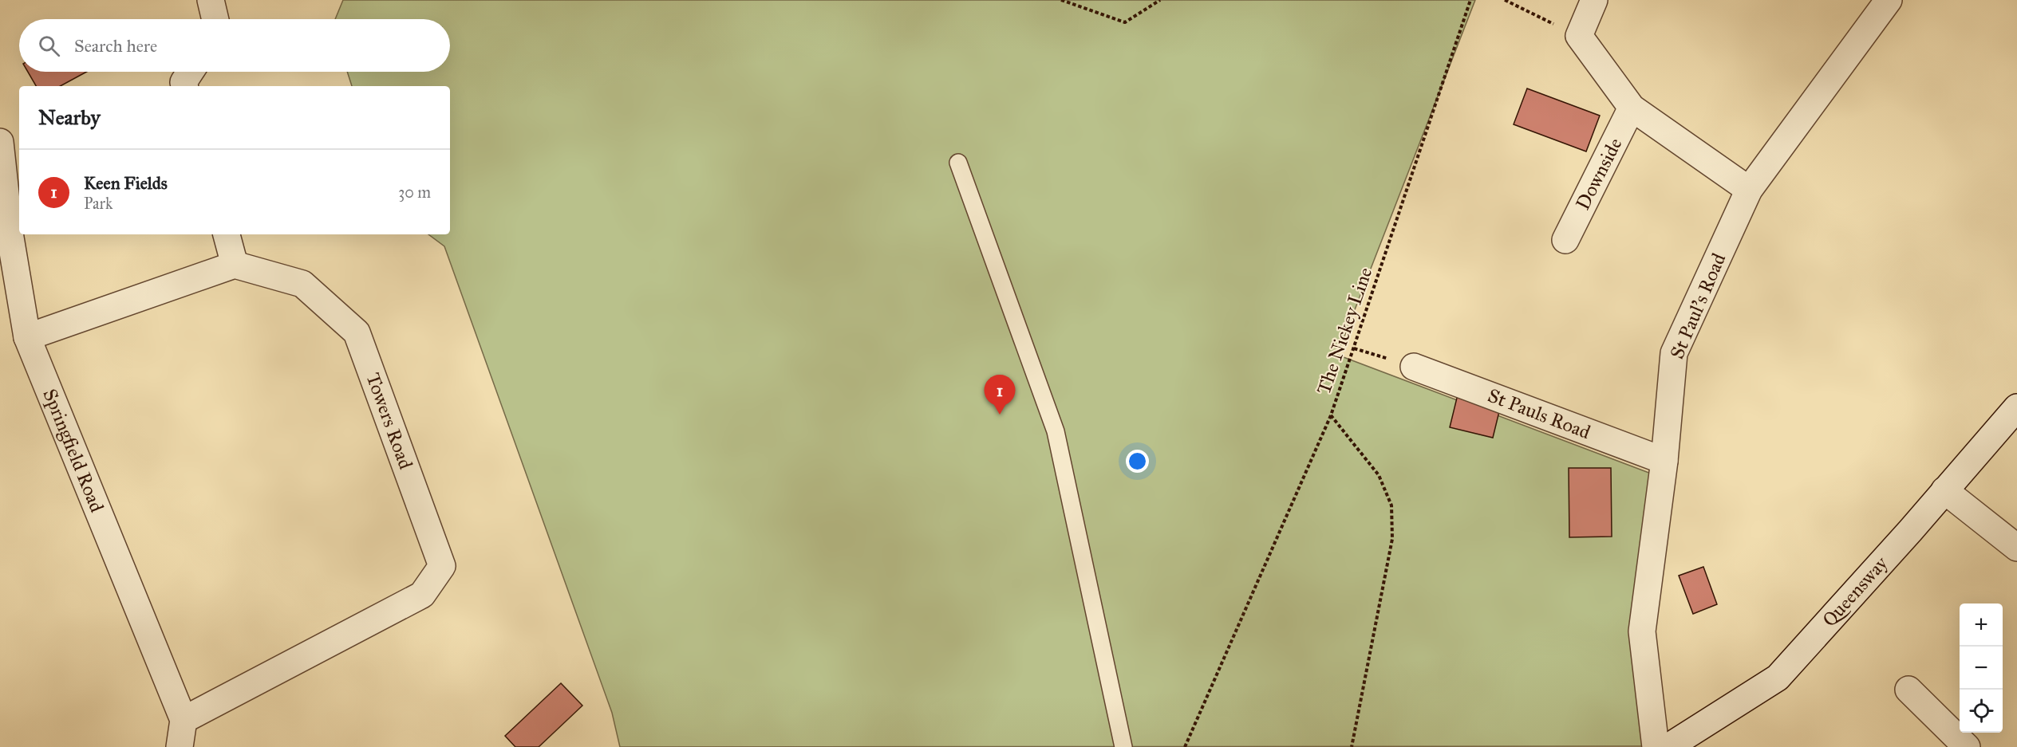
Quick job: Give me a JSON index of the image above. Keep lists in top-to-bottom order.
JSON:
{
  "streets": {
    "street": [
      "Downside",
      "St Paul's Road",
      "St Pauls Road",
      "Towers Road",
      "Springfield Road",
      "Queensway"
    ],
    "path": ["The Nickey Line"]
  },
  "crossings": [
    ["St Paul's Road", "St Pauls Road"],
    ["Towers Road", "Springfield Road"]
  ],
  "page": {
    "search": "Search here",
    "heading": "Nearby",
    "list": [
      {
        "mark": "1",
        "name": "Keen Fields",
        "note": "Park",
        "value": "30 m"
      }
    ],
    "pins": "1",
    "map_buttons": ["+", "−"]
  }
}
